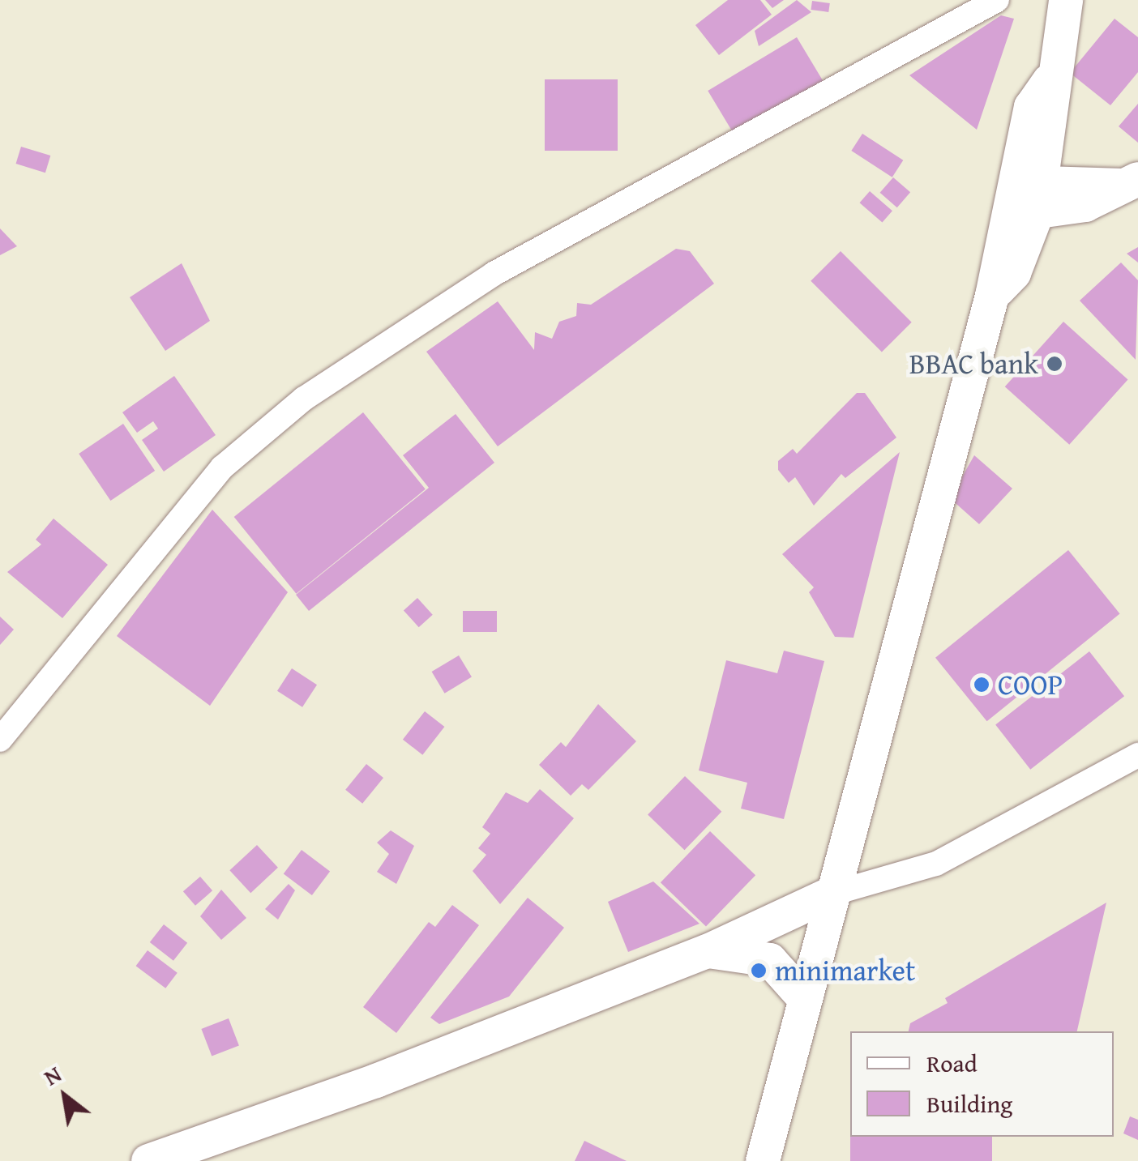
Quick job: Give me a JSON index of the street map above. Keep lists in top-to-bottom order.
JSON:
{
  "places": ["BBAC bank", "COOP", "minimarket"],
  "legend": ["Road", "Building"],
  "north": "top left"
}
